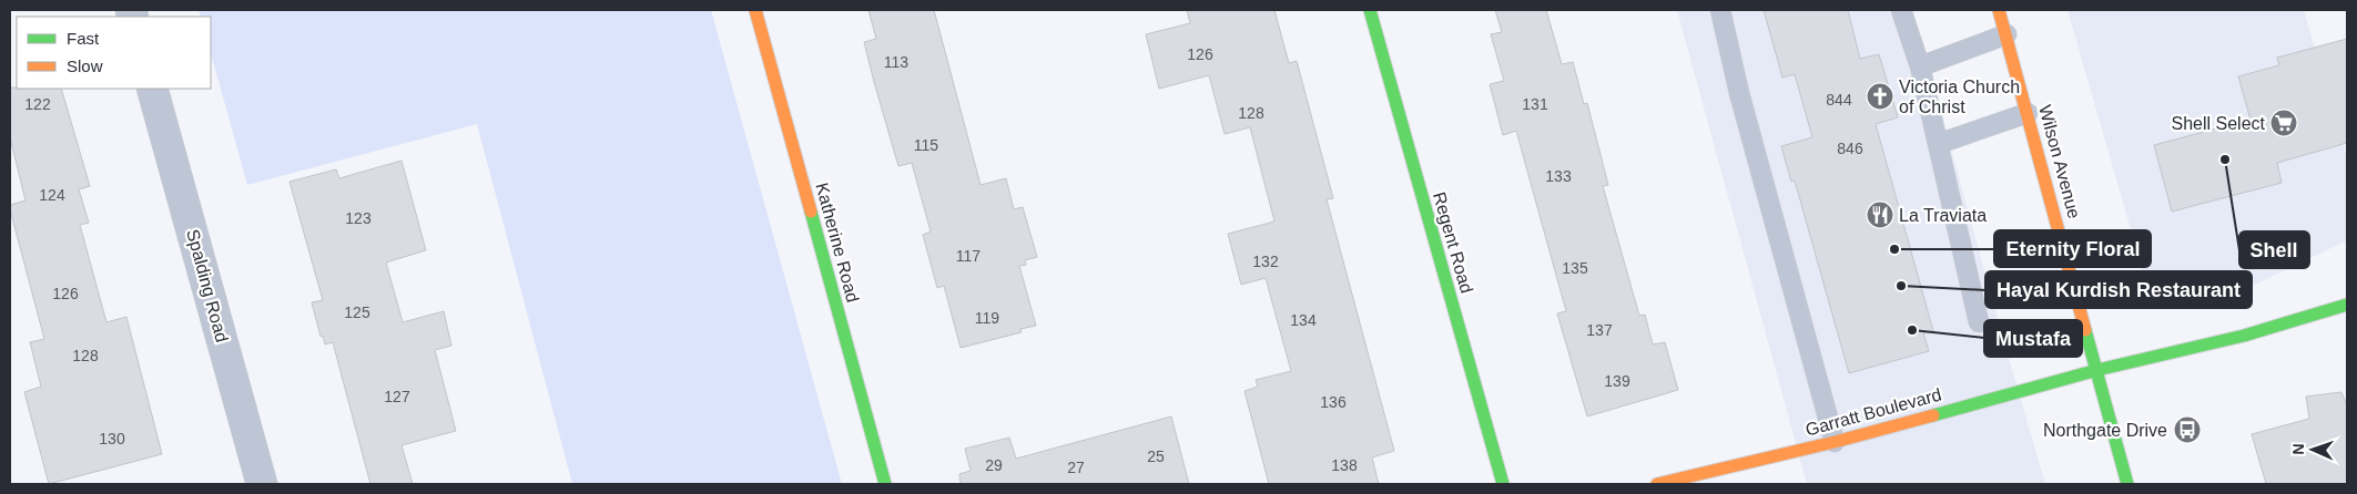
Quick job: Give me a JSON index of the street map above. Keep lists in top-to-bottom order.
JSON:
{
  "streets": {
    "street": [
      "Wilson Avenue",
      "Katherine Road",
      "Regent Road",
      "Spalding Road",
      "Garratt Boulevard"
    ]
  },
  "crossings": [
    ["Wilson Avenue", "Garratt Boulevard"]
  ],
  "places": {
    "church": ["Victoria Church of Christ"],
    "supermarket": ["Shell Select"],
    "other": [
      "Shell",
      "Eternity Floral",
      "Hayal Kurdish Restaurant",
      "Mustafa"
    ],
    "restaurant": ["La Traviata"],
    "bus stop": ["Northgate Drive"]
  },
  "house_numbers": [
    "126",
    "113",
    "844",
    "122",
    "131",
    "128",
    "115",
    "846",
    "133",
    "124",
    "123",
    "117",
    "132",
    "135",
    "126",
    "125",
    "119",
    "134",
    "137",
    "128",
    "139",
    "127",
    "136",
    "130",
    "25",
    "29",
    "138",
    "27"
  ],
  "legend": ["Fast", "Slow"],
  "north": "left"
}
